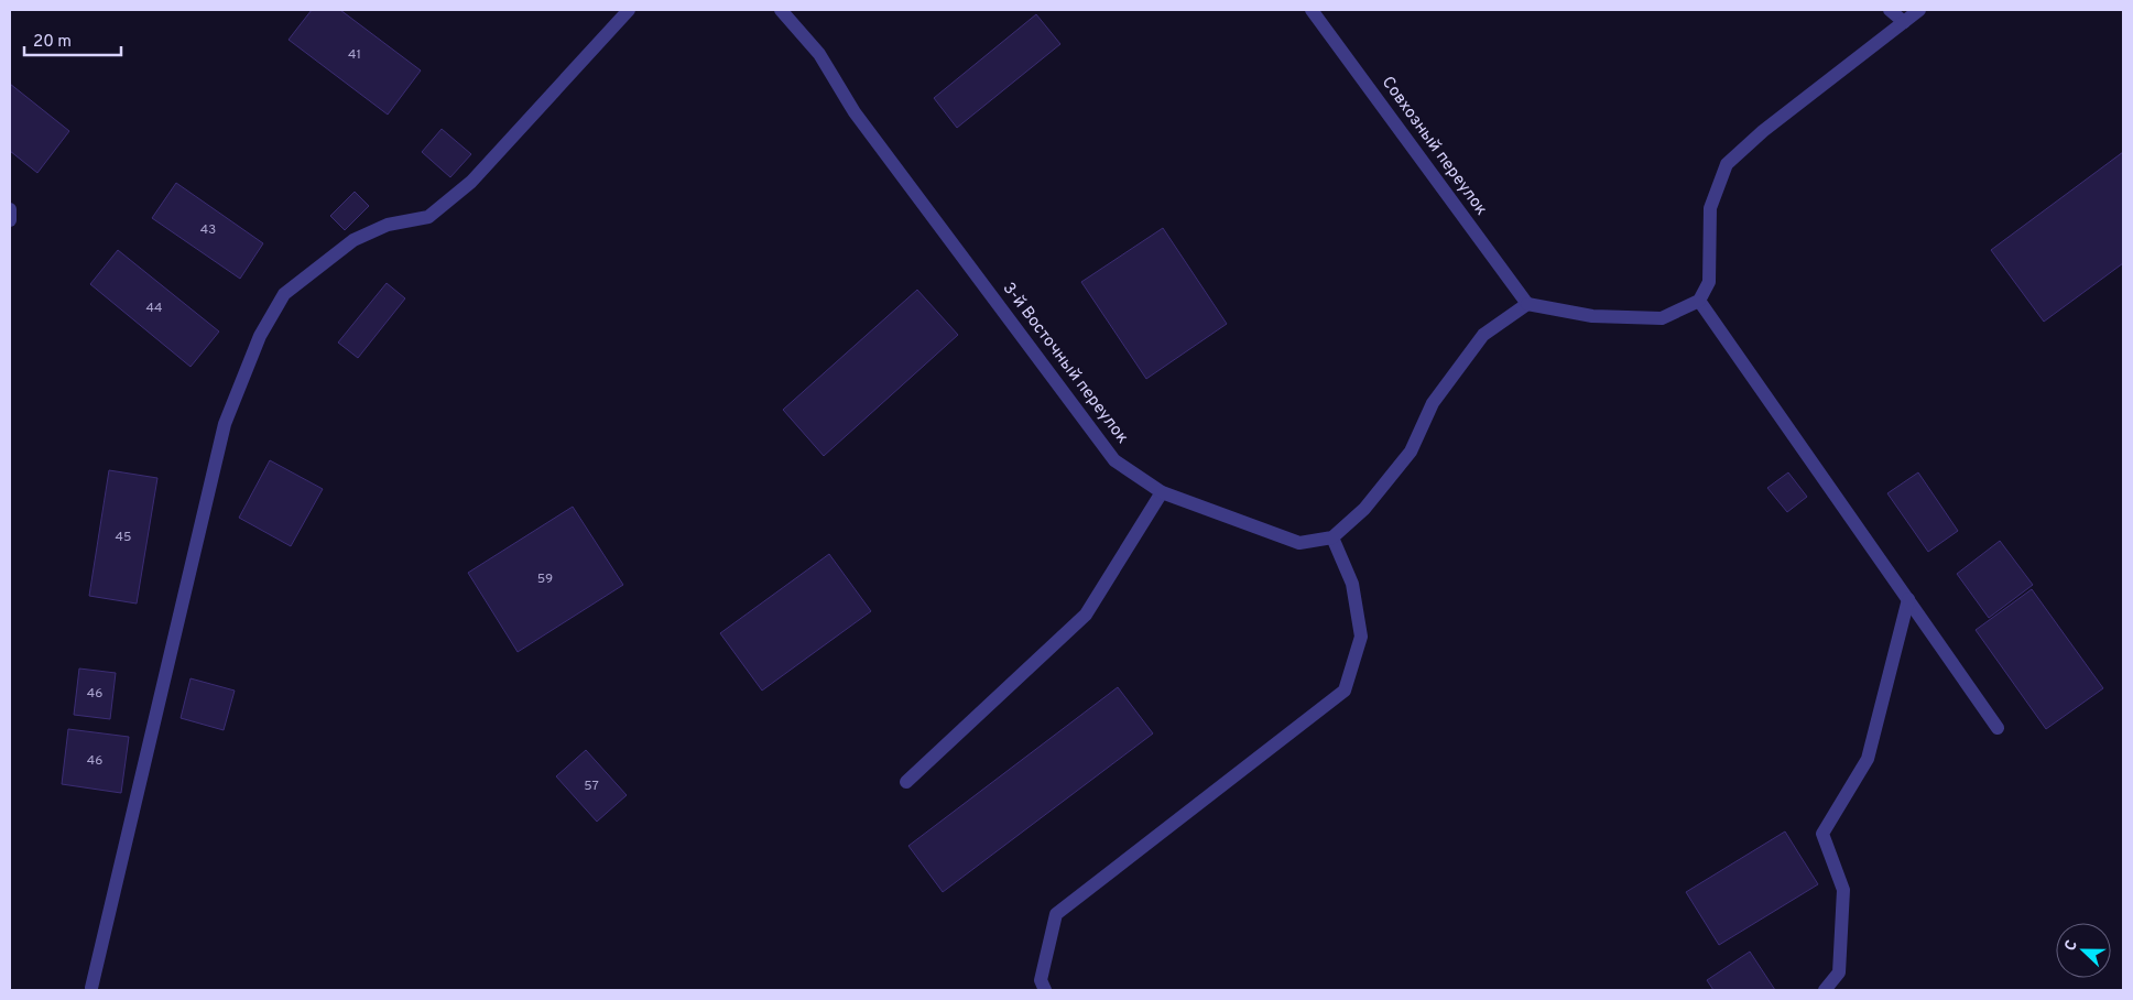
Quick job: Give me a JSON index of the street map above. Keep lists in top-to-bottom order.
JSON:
{
  "streets": {
    "street": ["Совхозный переулок", "3-й Восточный переулок"]
  },
  "house_numbers": [
    "41",
    "43",
    "44",
    "45",
    "59",
    "46",
    "46",
    "57"
  ],
  "scale_bar": "20 m",
  "north": "left"
}
